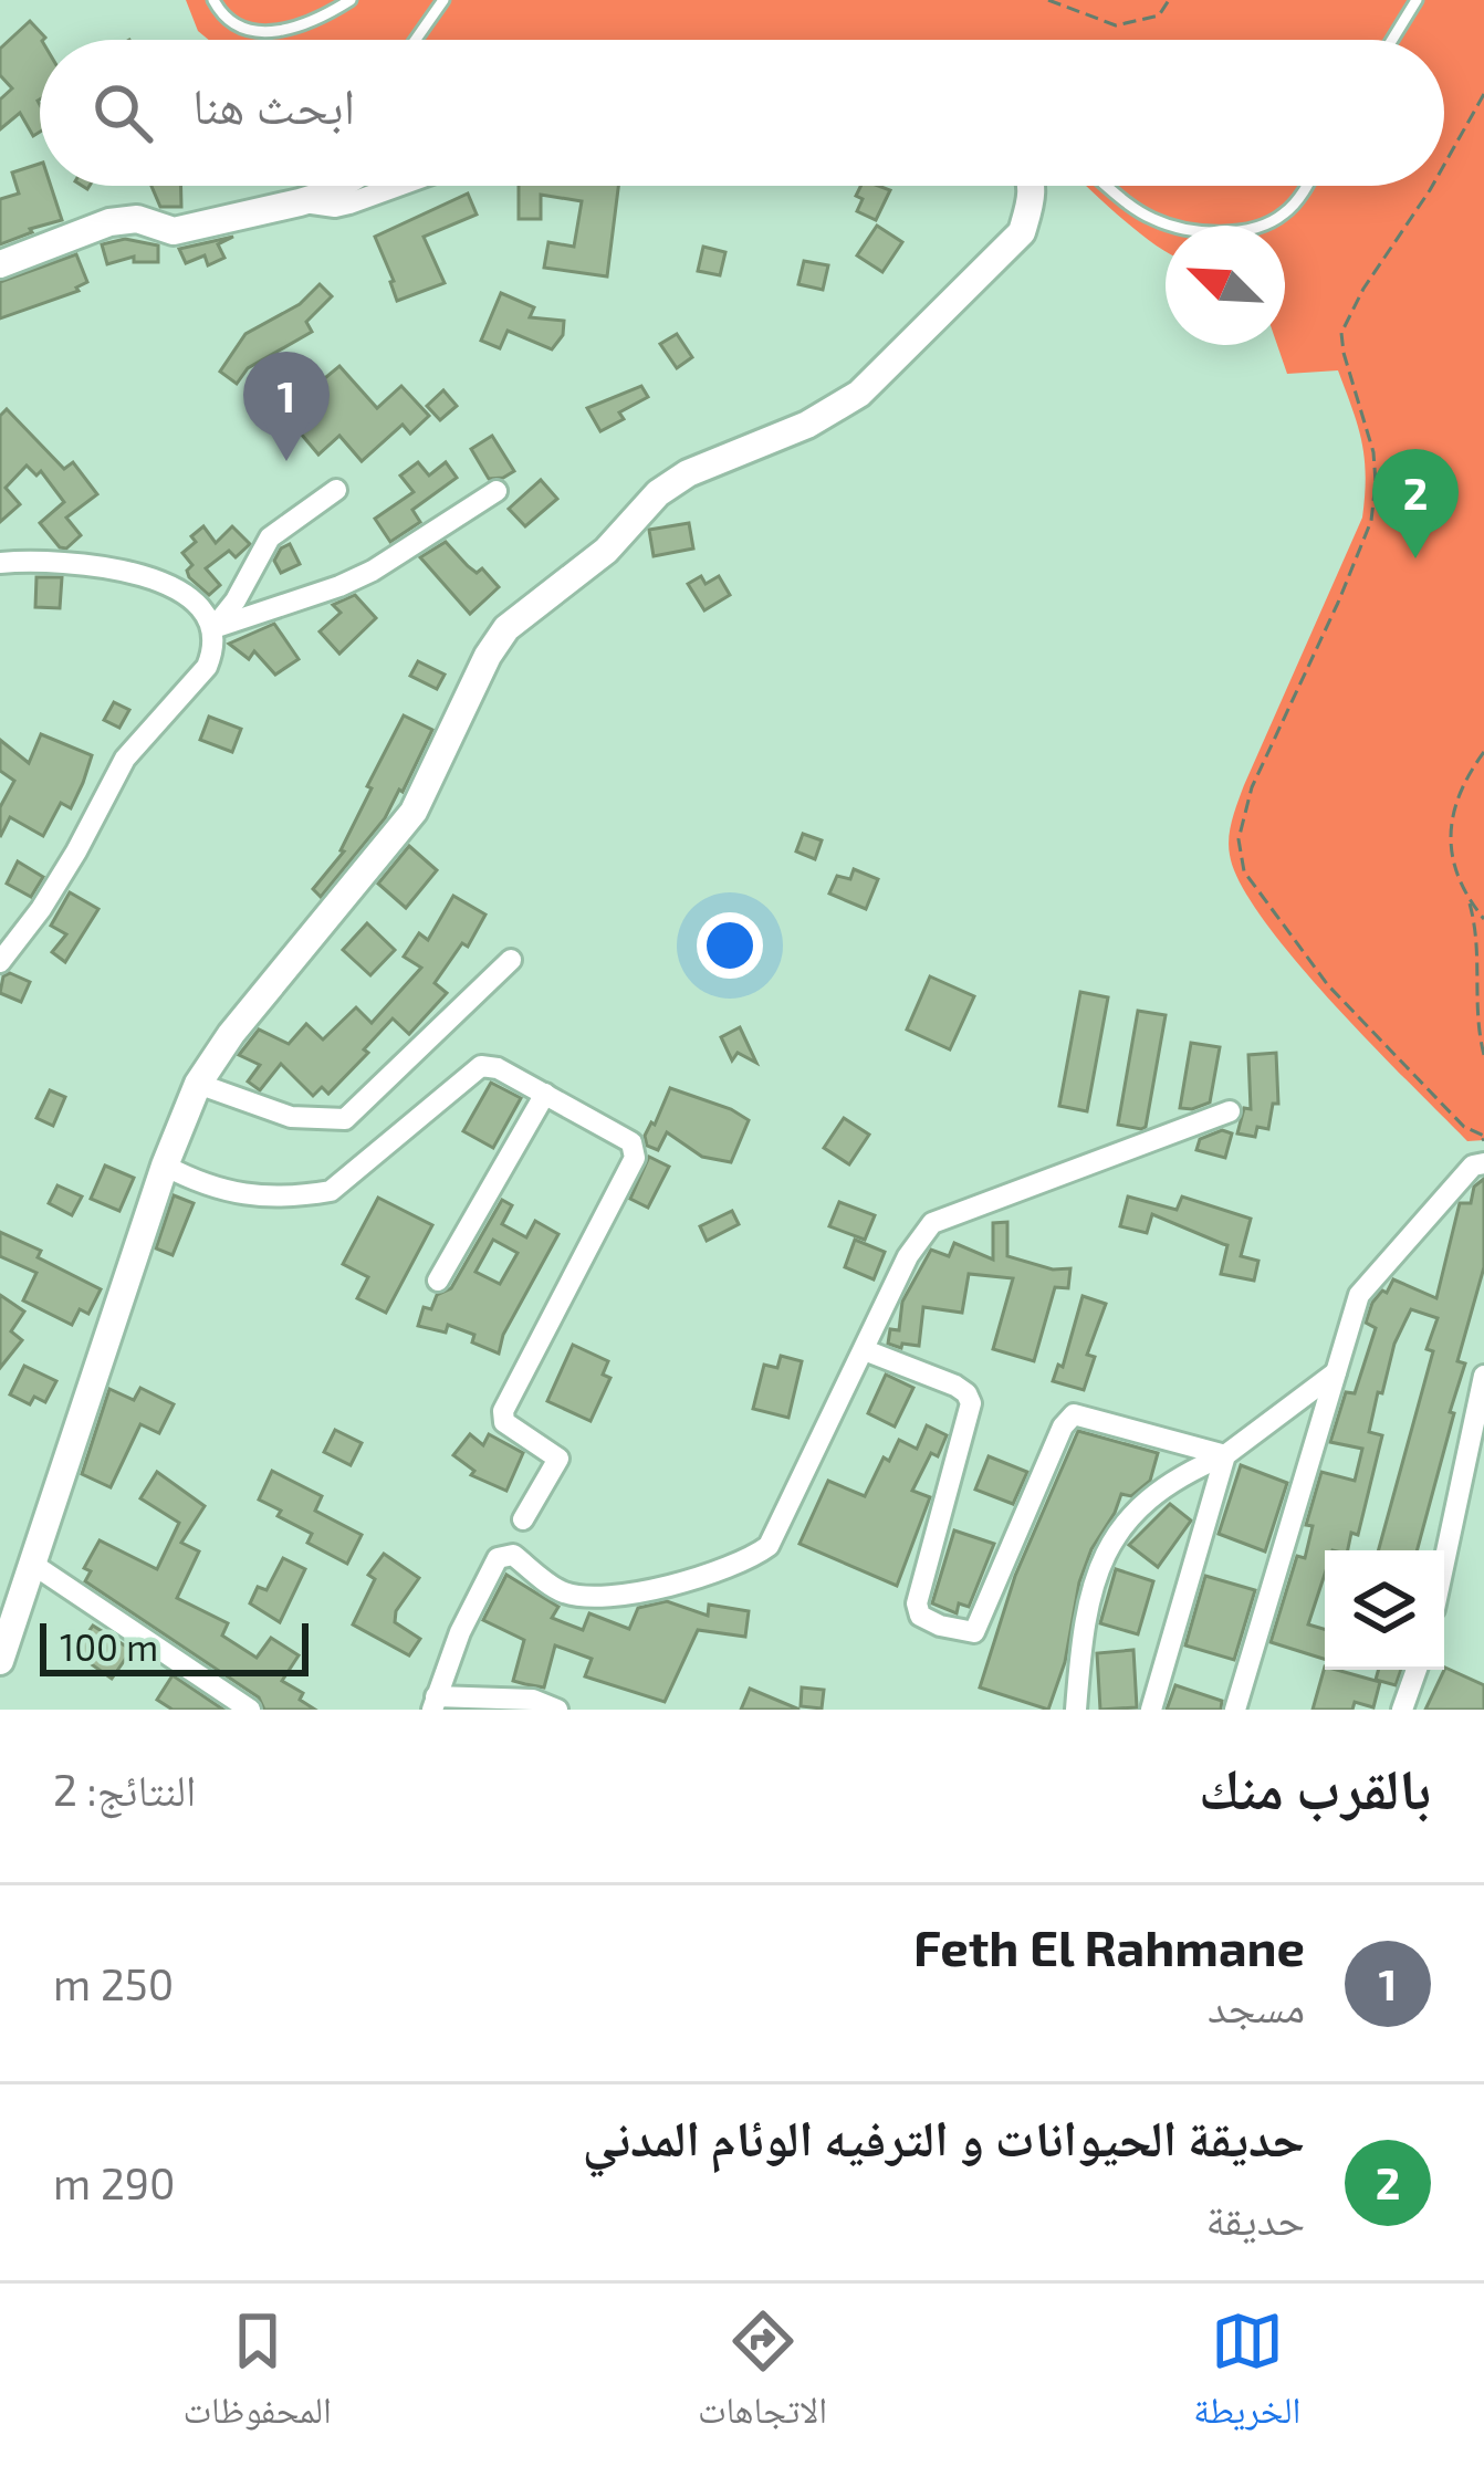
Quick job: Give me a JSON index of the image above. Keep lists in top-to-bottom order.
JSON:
{
  "scale_bar": "100 m",
  "north": "top left",
  "page": {
    "search": "ابحث هنا",
    "pins": ["1", "2"],
    "scale": "100 m",
    "heading": ["بالقرب منك", "النتائج: 2"],
    "list": [
      {
        "mark": "1",
        "name": "Feth El Rahmane",
        "note": "مسجد",
        "value": "250 m"
      },
      {
        "mark": "2",
        "name": "حديقة الحيوانات و الترفيه الوئام المدني",
        "note": "حديقة",
        "value": "290 m"
      }
    ],
    "nav": ["الخريطة", "الاتجاهات", "المحفوظات"]
  }
}
